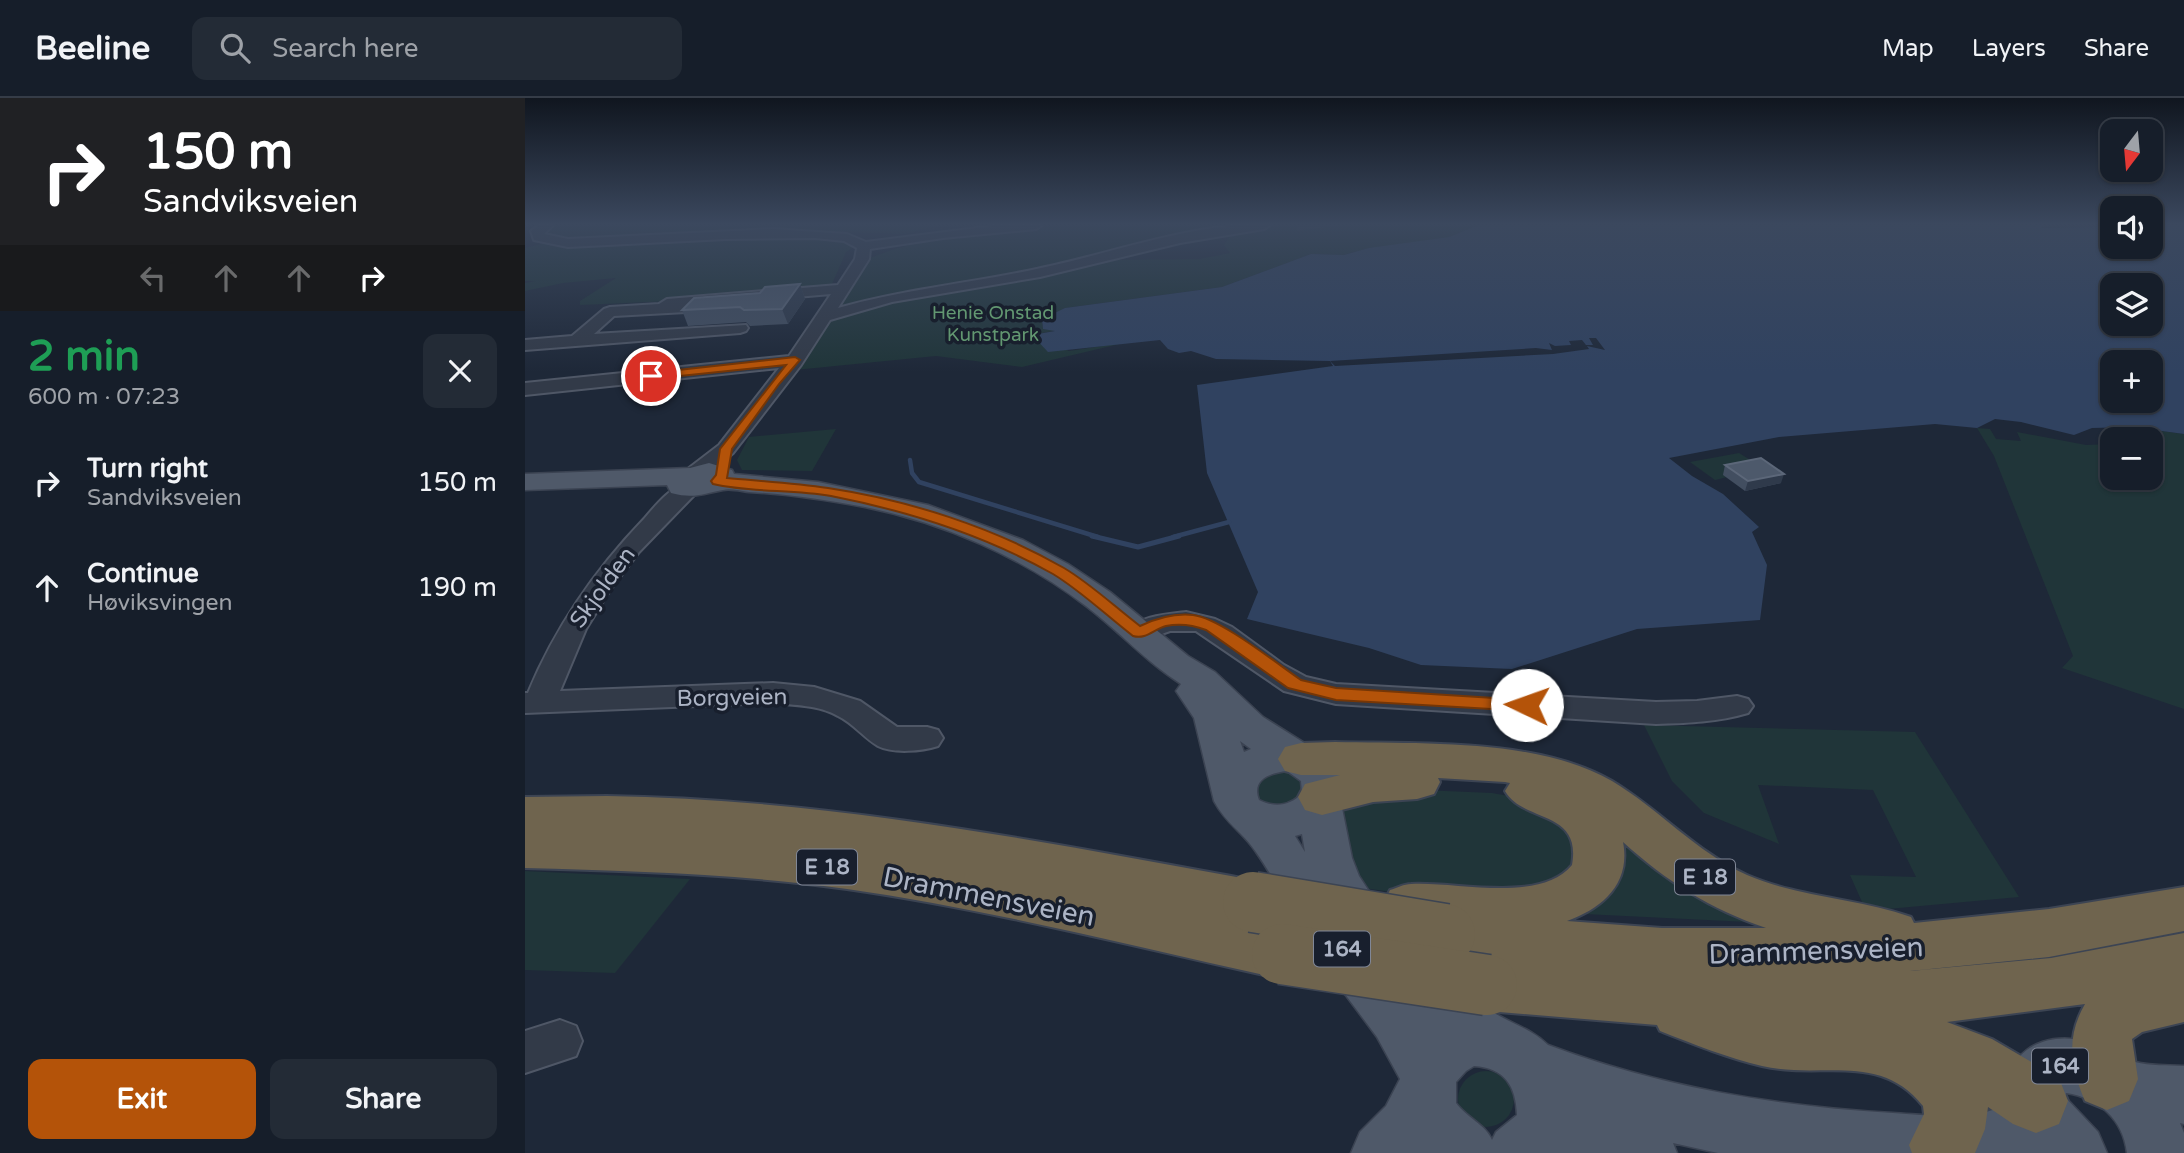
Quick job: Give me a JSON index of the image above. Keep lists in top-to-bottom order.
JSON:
{
  "streets": {
    "highway": ["E 18", "Drammensveien"],
    "main road": ["164"],
    "street": ["Skjolden", "Borgveien"]
  },
  "crossings": [
    ["Skjolden", "Borgveien"],
    ["E 18", "Drammensveien"],
    ["E 18", "164"]
  ],
  "parks": ["Henie Onstad Kunstpark"],
  "north": "bottom",
  "page": {
    "header": "Beeline",
    "search": "Search here",
    "nav": ["Map", "Layers", "Share"],
    "turn": ["150 m", "Sandviksveien"],
    "map_buttons": ["+", "−"],
    "heading": ["2 min", "600 m · 07:23"],
    "list": [
      {
        "name": "Turn right",
        "note": "Sandviksveien",
        "value": "150 m"
      },
      {
        "name": "Continue",
        "note": "Høviksvingen",
        "value": "190 m"
      }
    ],
    "buttons": ["Exit", "Share"]
  }
}
